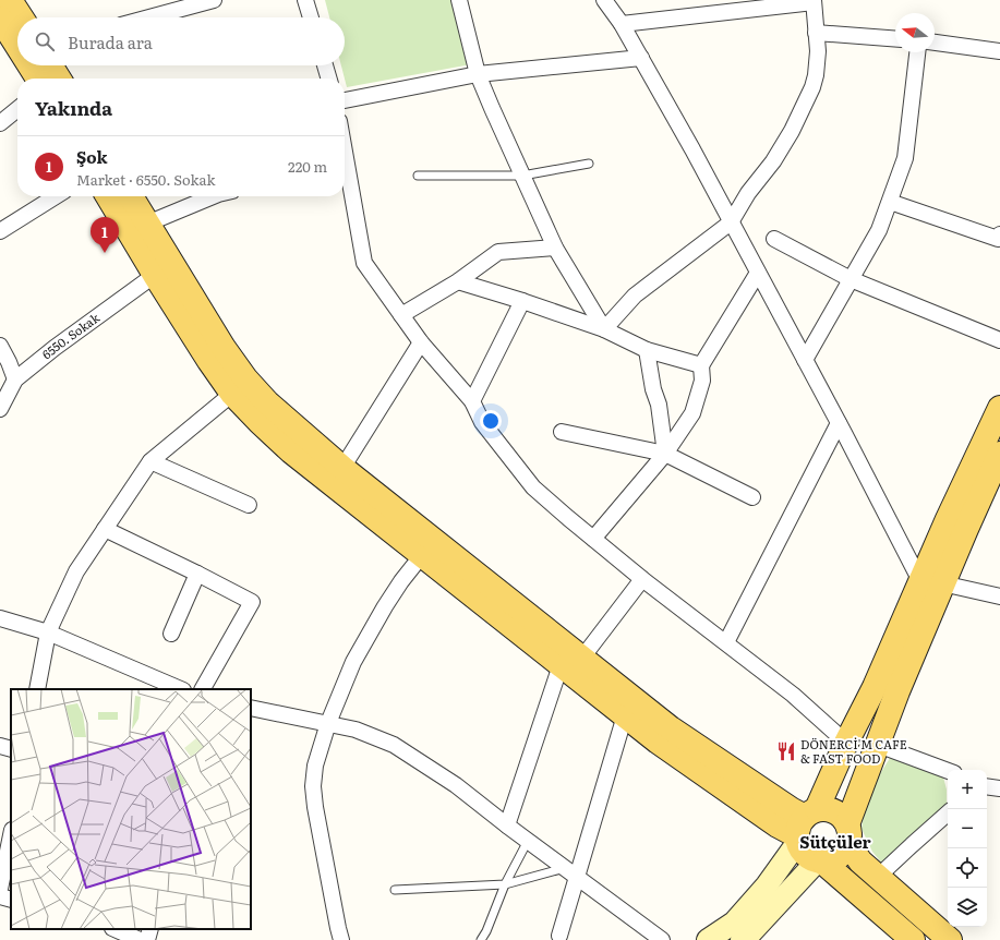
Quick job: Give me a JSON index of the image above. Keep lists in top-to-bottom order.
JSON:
{
  "streets": {
    "street": ["6550. Sokak"]
  },
  "districts": ["Sütçüler"],
  "places": {
    "restaurant": ["DÖNERCİ'M CAFE & FAST FOOD"]
  },
  "north": "left",
  "page": {
    "search": "Burada ara",
    "heading": "Yakında",
    "list": [
      {
        "mark": "1",
        "name": "Şok",
        "note": "Market · 6550. Sokak",
        "value": "220 m"
      }
    ],
    "pins": "1",
    "map_buttons": ["+", "−"]
  }
}
